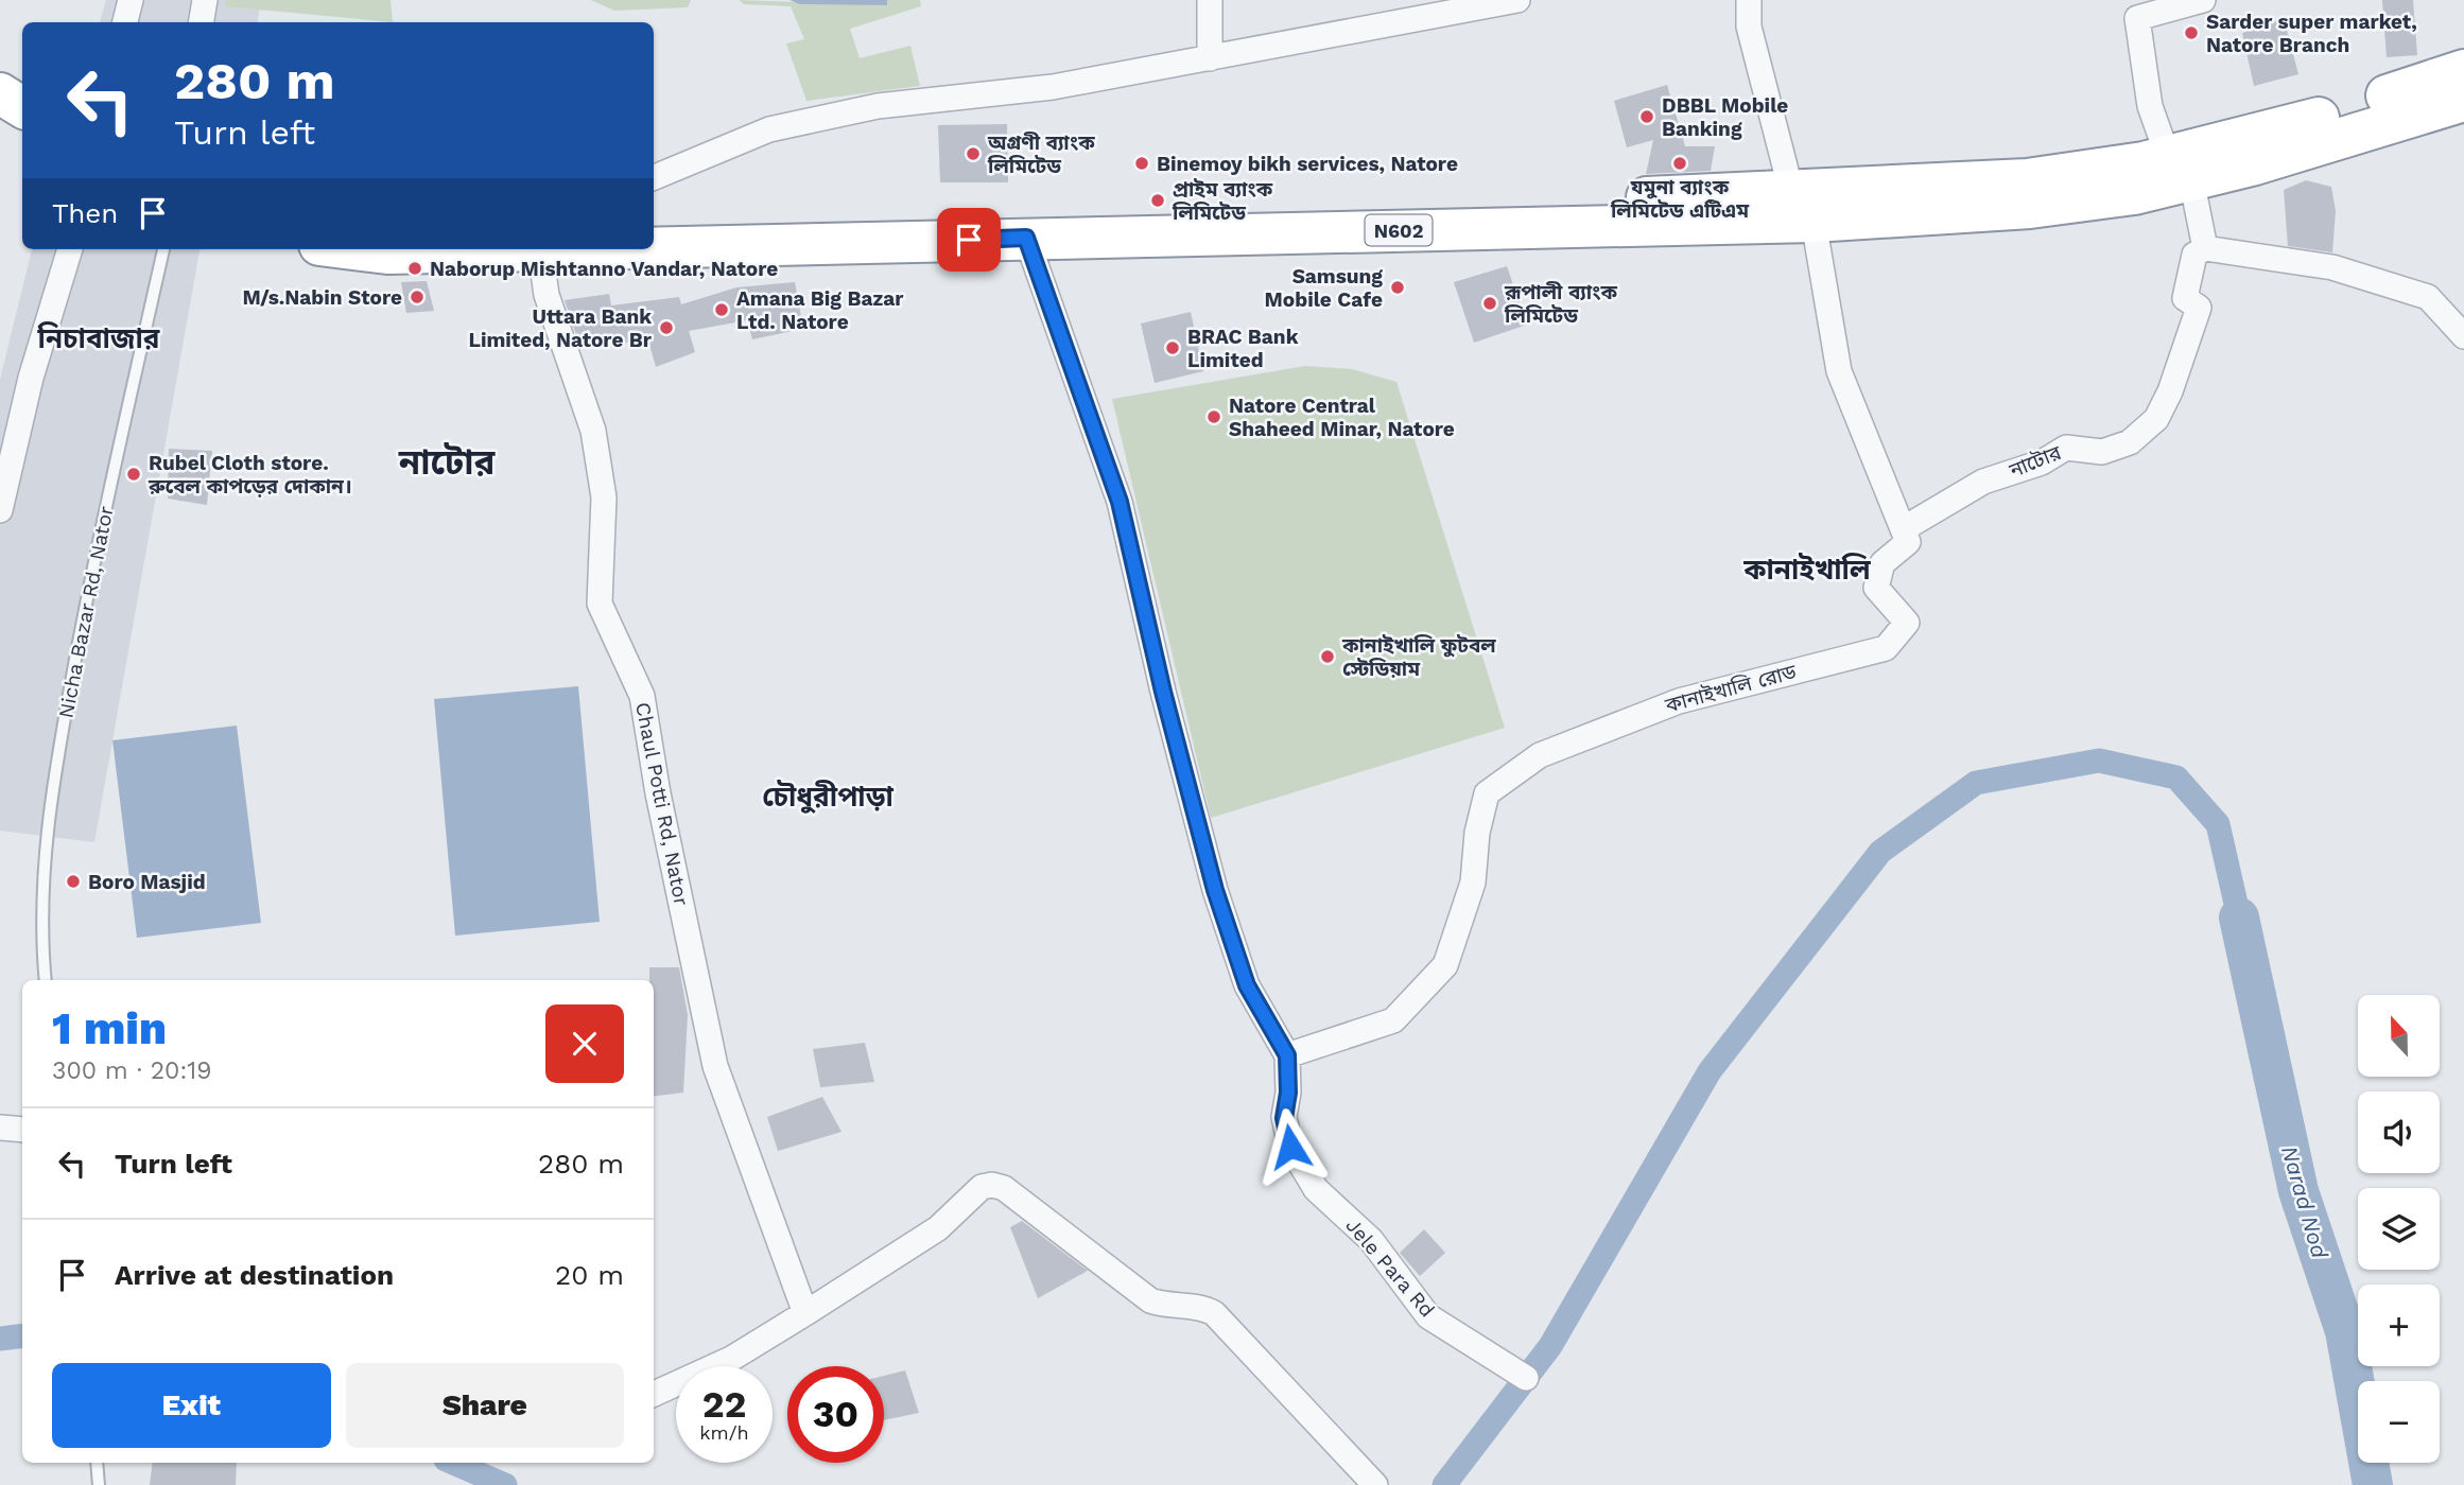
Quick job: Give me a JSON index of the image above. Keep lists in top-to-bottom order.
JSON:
{
  "streets": {
    "highway": ["N602"],
    "street": [
      "নাটোর",
      "কানাইখালি রোড",
      "Chaul Potti Rd, Nator",
      "Jele Para Rd"
    ],
    "lane": ["Nicha Bazar Rd, Nator"]
  },
  "crossings": [
    ["N602", "Jele Para Rd"],
    ["নাটোর", "কানাইখালি রোড"],
    ["কানাইখালি রোড", "Jele Para Rd"]
  ],
  "districts": [
    "নিচাবাজার",
    "নাটোর",
    "কানাইখালি",
    "চৌধুরীপাড়া"
  ],
  "water": ["Narad Nod"],
  "places": [
    "Sarder super market, Natore Branch",
    "DBBL Mobile Banking",
    "অগ্রণী ব্যাংক লিমিটেড",
    "Binemoy bikh services, Natore",
    "যমুনা ব্যাংক লিমিটেড এটিএম",
    "প্রাইম ব্যাংক লিমিটেড",
    "Naborup Mishtanno Vandar, Natore",
    "Samsung Mobile Cafe",
    "M/s.Nabin Store",
    "রূপালী ব্যাংক লিমিটেড",
    "Amana Big Bazar Ltd. Natore",
    "Uttara Bank Limited, Natore Br",
    "BRAC Bank Limited",
    "Natore Central Shaheed Minar, Natore",
    "Rubel Cloth store. রুবেল কাপড়ের দোকান।",
    "কানাইখালি ফুটবল স্টেডিয়াম",
    "Boro Masjid"
  ],
  "north": "top",
  "page": {
    "turn": ["280 m", "Turn left"],
    "then": "Then",
    "heading": ["1 min", "300 m · 20:19"],
    "map_buttons": ["+", "−"],
    "list": [
      {
        "name": "Turn left",
        "value": "280 m"
      },
      {
        "name": "Arrive at destination",
        "value": "20 m"
      }
    ],
    "buttons": ["Exit", "Share"],
    "speed": "22 km/h",
    "limit": "30"
  }
}
